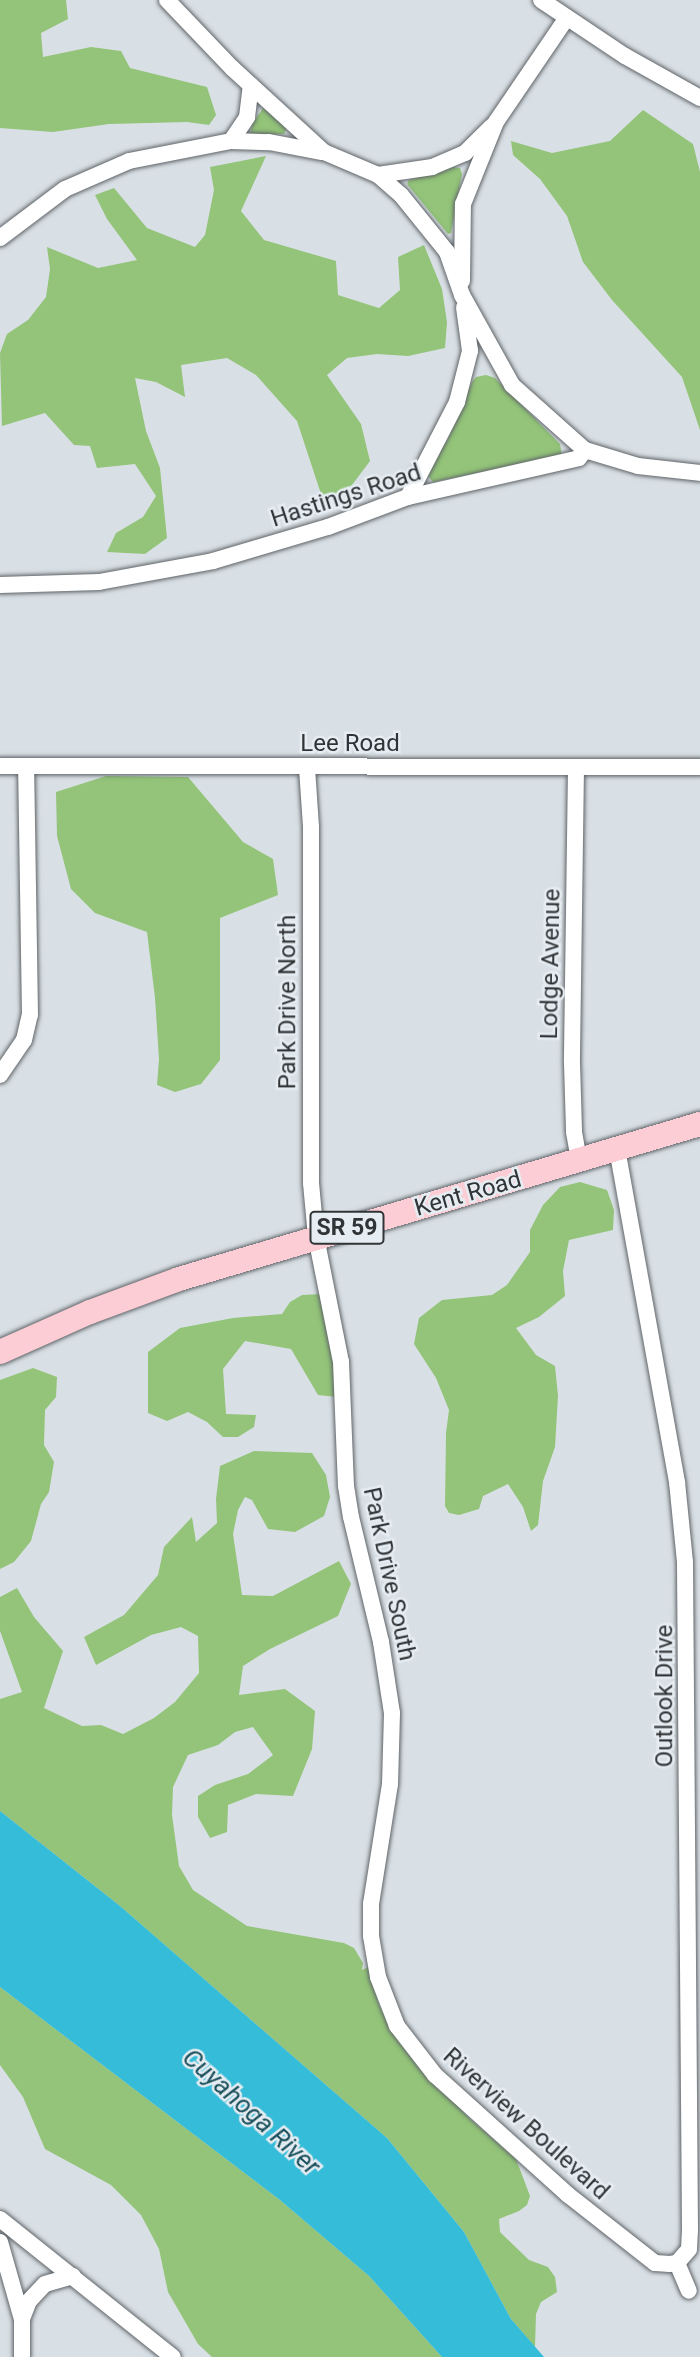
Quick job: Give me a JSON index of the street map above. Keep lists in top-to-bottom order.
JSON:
{
  "streets": {
    "main road": ["Kent Road", "SR 59"],
    "street": [
      "Hastings Road",
      "Lee Road",
      "Lodge Avenue",
      "Park Drive North",
      "Park Drive South",
      "Outlook Drive",
      "Riverview Boulevard"
    ]
  },
  "crossings": [
    ["Lee Road", "Lodge Avenue"],
    ["Lee Road", "Park Drive North"],
    ["Lodge Avenue", "Kent Road"],
    ["Park Drive North", "Kent Road"],
    ["Park Drive North", "Park Drive South"],
    ["Kent Road", "Park Drive South"],
    ["Kent Road", "Outlook Drive"],
    ["Park Drive South", "Riverview Boulevard"],
    ["Outlook Drive", "Riverview Boulevard"]
  ],
  "water": ["Cuyahoga River"]
}
